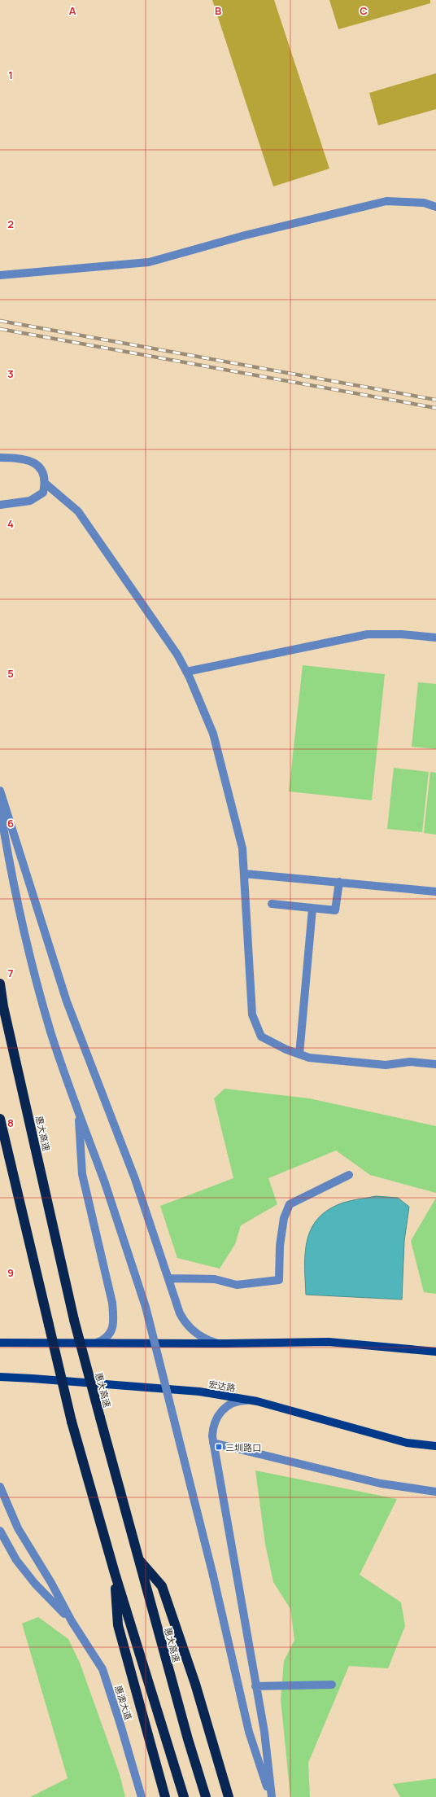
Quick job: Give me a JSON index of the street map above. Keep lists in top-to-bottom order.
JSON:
{
  "streets": {
    "highway": ["惠大高速"],
    "main road": ["宏达路"],
    "street": ["惠澳大道"]
  },
  "places": {
    "transit": ["三圳路口"]
  },
  "grid": {
    "columns": ["A", "B", "C"],
    "rows": [
      "1",
      "2",
      "3",
      "4",
      "5",
      "6",
      "7",
      "8",
      "9"
    ]
  }
}
